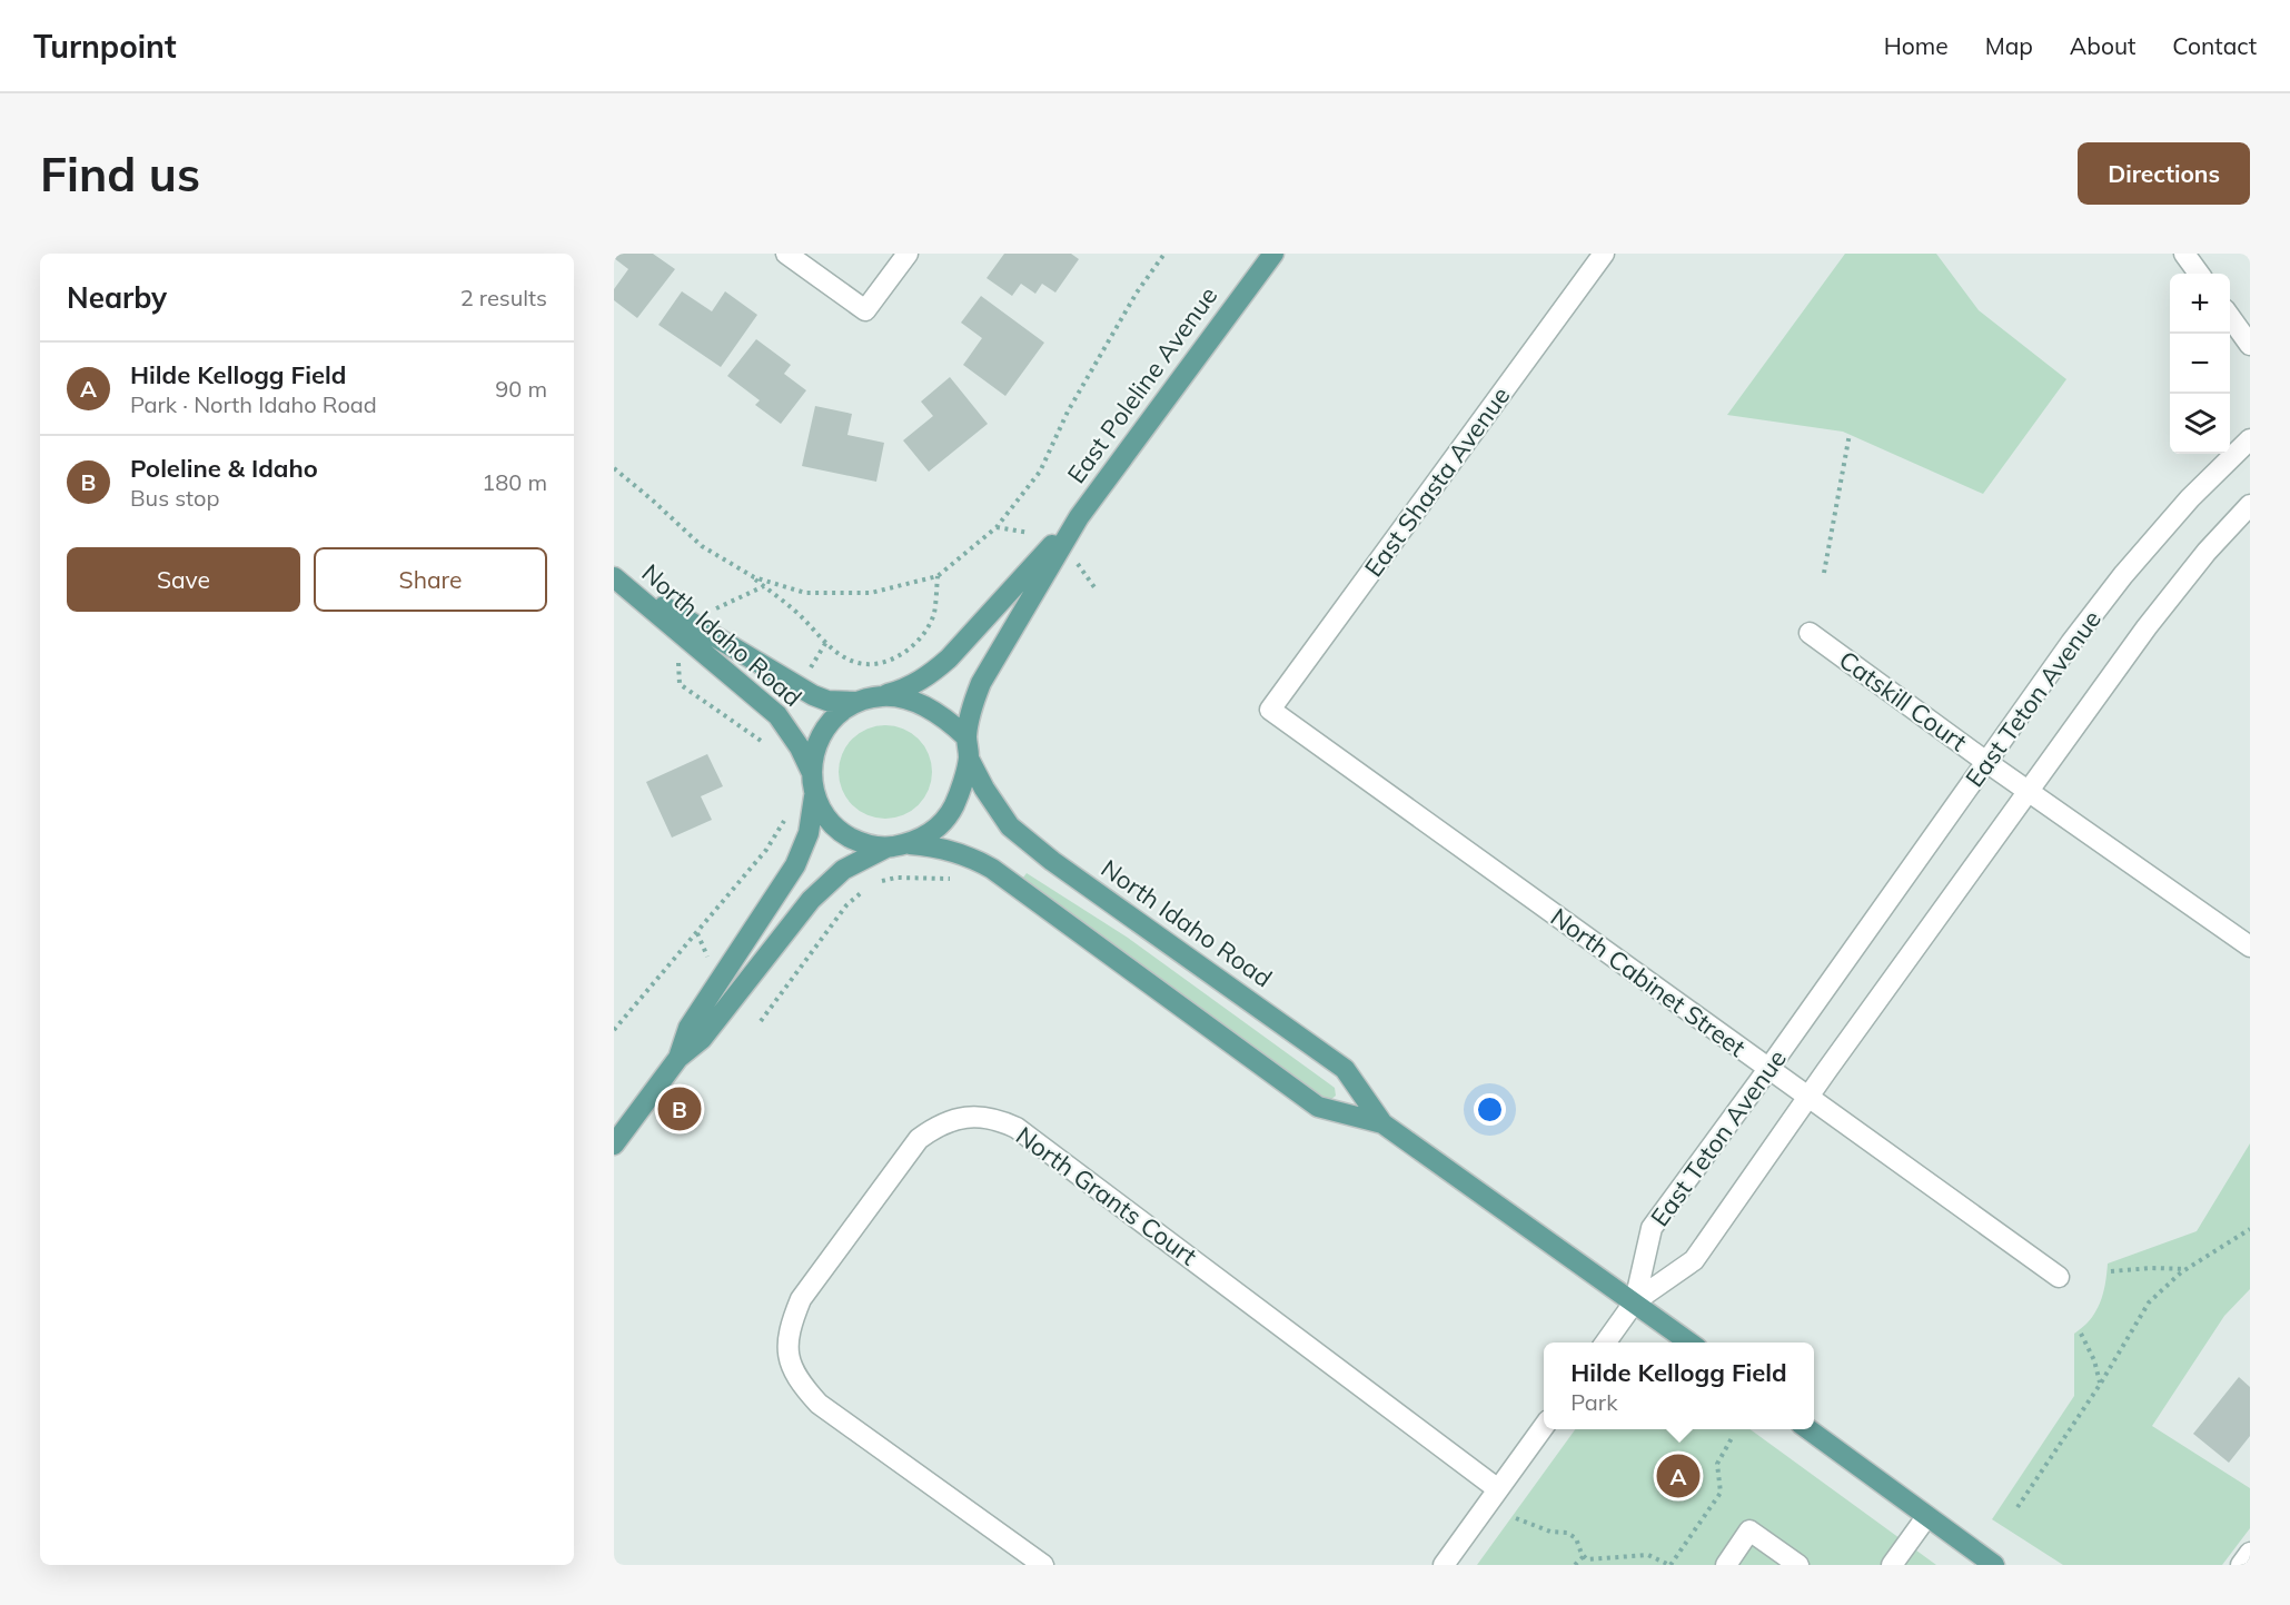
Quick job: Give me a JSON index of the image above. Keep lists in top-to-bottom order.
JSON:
{
  "streets": {
    "main road": ["East Poleline Avenue", "North Idaho Road"],
    "street": [
      "East Shasta Avenue",
      "East Teton Avenue",
      "Catskill Court",
      "North Cabinet Street",
      "North Grants Court"
    ]
  },
  "crossings": [
    ["East Poleline Avenue", "North Idaho Road"],
    ["East Shasta Avenue", "North Cabinet Street"],
    ["North Idaho Road", "East Teton Avenue"],
    ["East Teton Avenue", "Catskill Court"],
    ["East Teton Avenue", "North Cabinet Street"]
  ],
  "page": {
    "header": "Turnpoint",
    "nav": [
      "Home",
      "Map",
      "About",
      "Contact"
    ],
    "buttons": [
      "Directions",
      ["Save", "Share"]
    ],
    "title": "Find us",
    "heading": ["Nearby", "2 results"],
    "map_buttons": ["+", "−"],
    "list": [
      {
        "mark": "A",
        "name": "Hilde Kellogg Field",
        "note": "Park · North Idaho Road",
        "value": "90 m"
      },
      {
        "mark": "B",
        "name": "Poleline & Idaho",
        "note": "Bus stop",
        "value": "180 m"
      }
    ],
    "pins": ["B", "A"],
    "popup": ["Hilde Kellogg Field", "Park"]
  }
}
